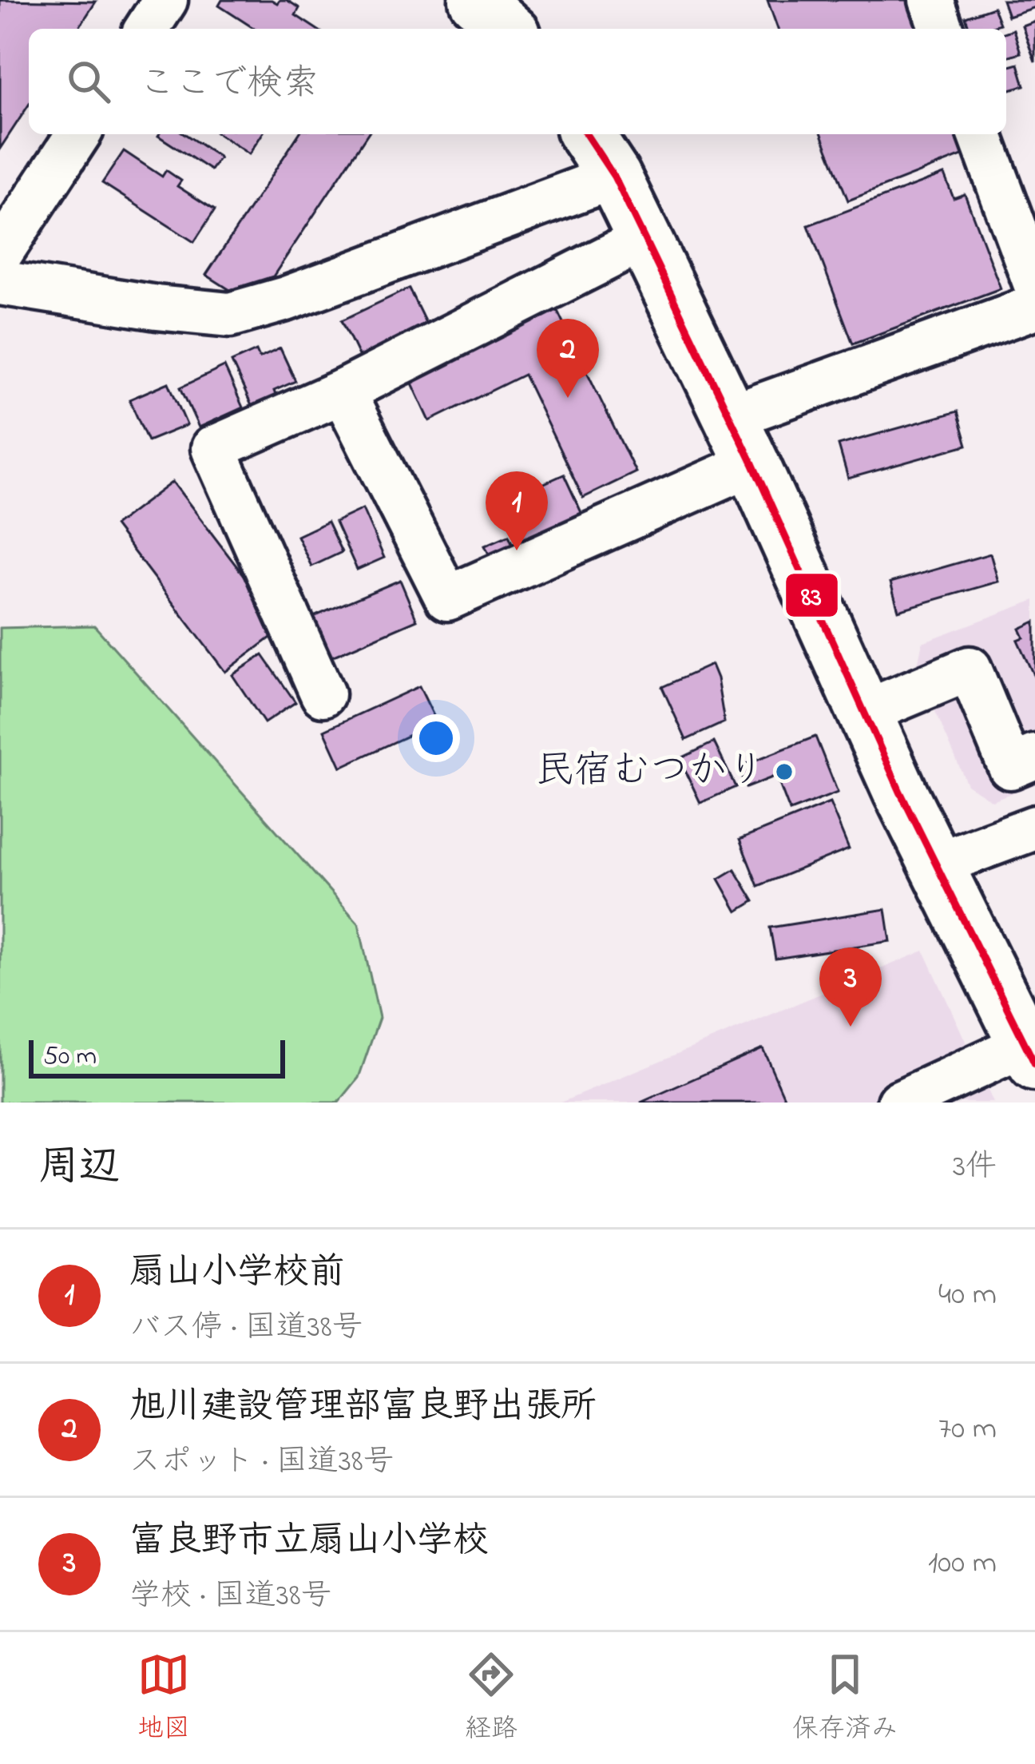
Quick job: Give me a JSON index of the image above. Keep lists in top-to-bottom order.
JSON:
{
  "places": ["民宿むつかり"],
  "lines": ["transit line 83"],
  "scale_bar": "50 m",
  "page": {
    "search": "ここで検索",
    "pins": ["2", "1", "3"],
    "scale": "50 m",
    "heading": ["周辺", "3件"],
    "list": [
      {
        "mark": "1",
        "name": "扇山小学校前",
        "note": "バス停 · 国道38号",
        "value": "40 m"
      },
      {
        "mark": "2",
        "name": "旭川建設管理部富良野出張所",
        "note": "スポット · 国道38号",
        "value": "70 m"
      },
      {
        "mark": "3",
        "name": "富良野市立扇山小学校",
        "note": "学校 · 国道38号",
        "value": "100 m"
      }
    ],
    "nav": ["地図", "経路", "保存済み"]
  }
}
